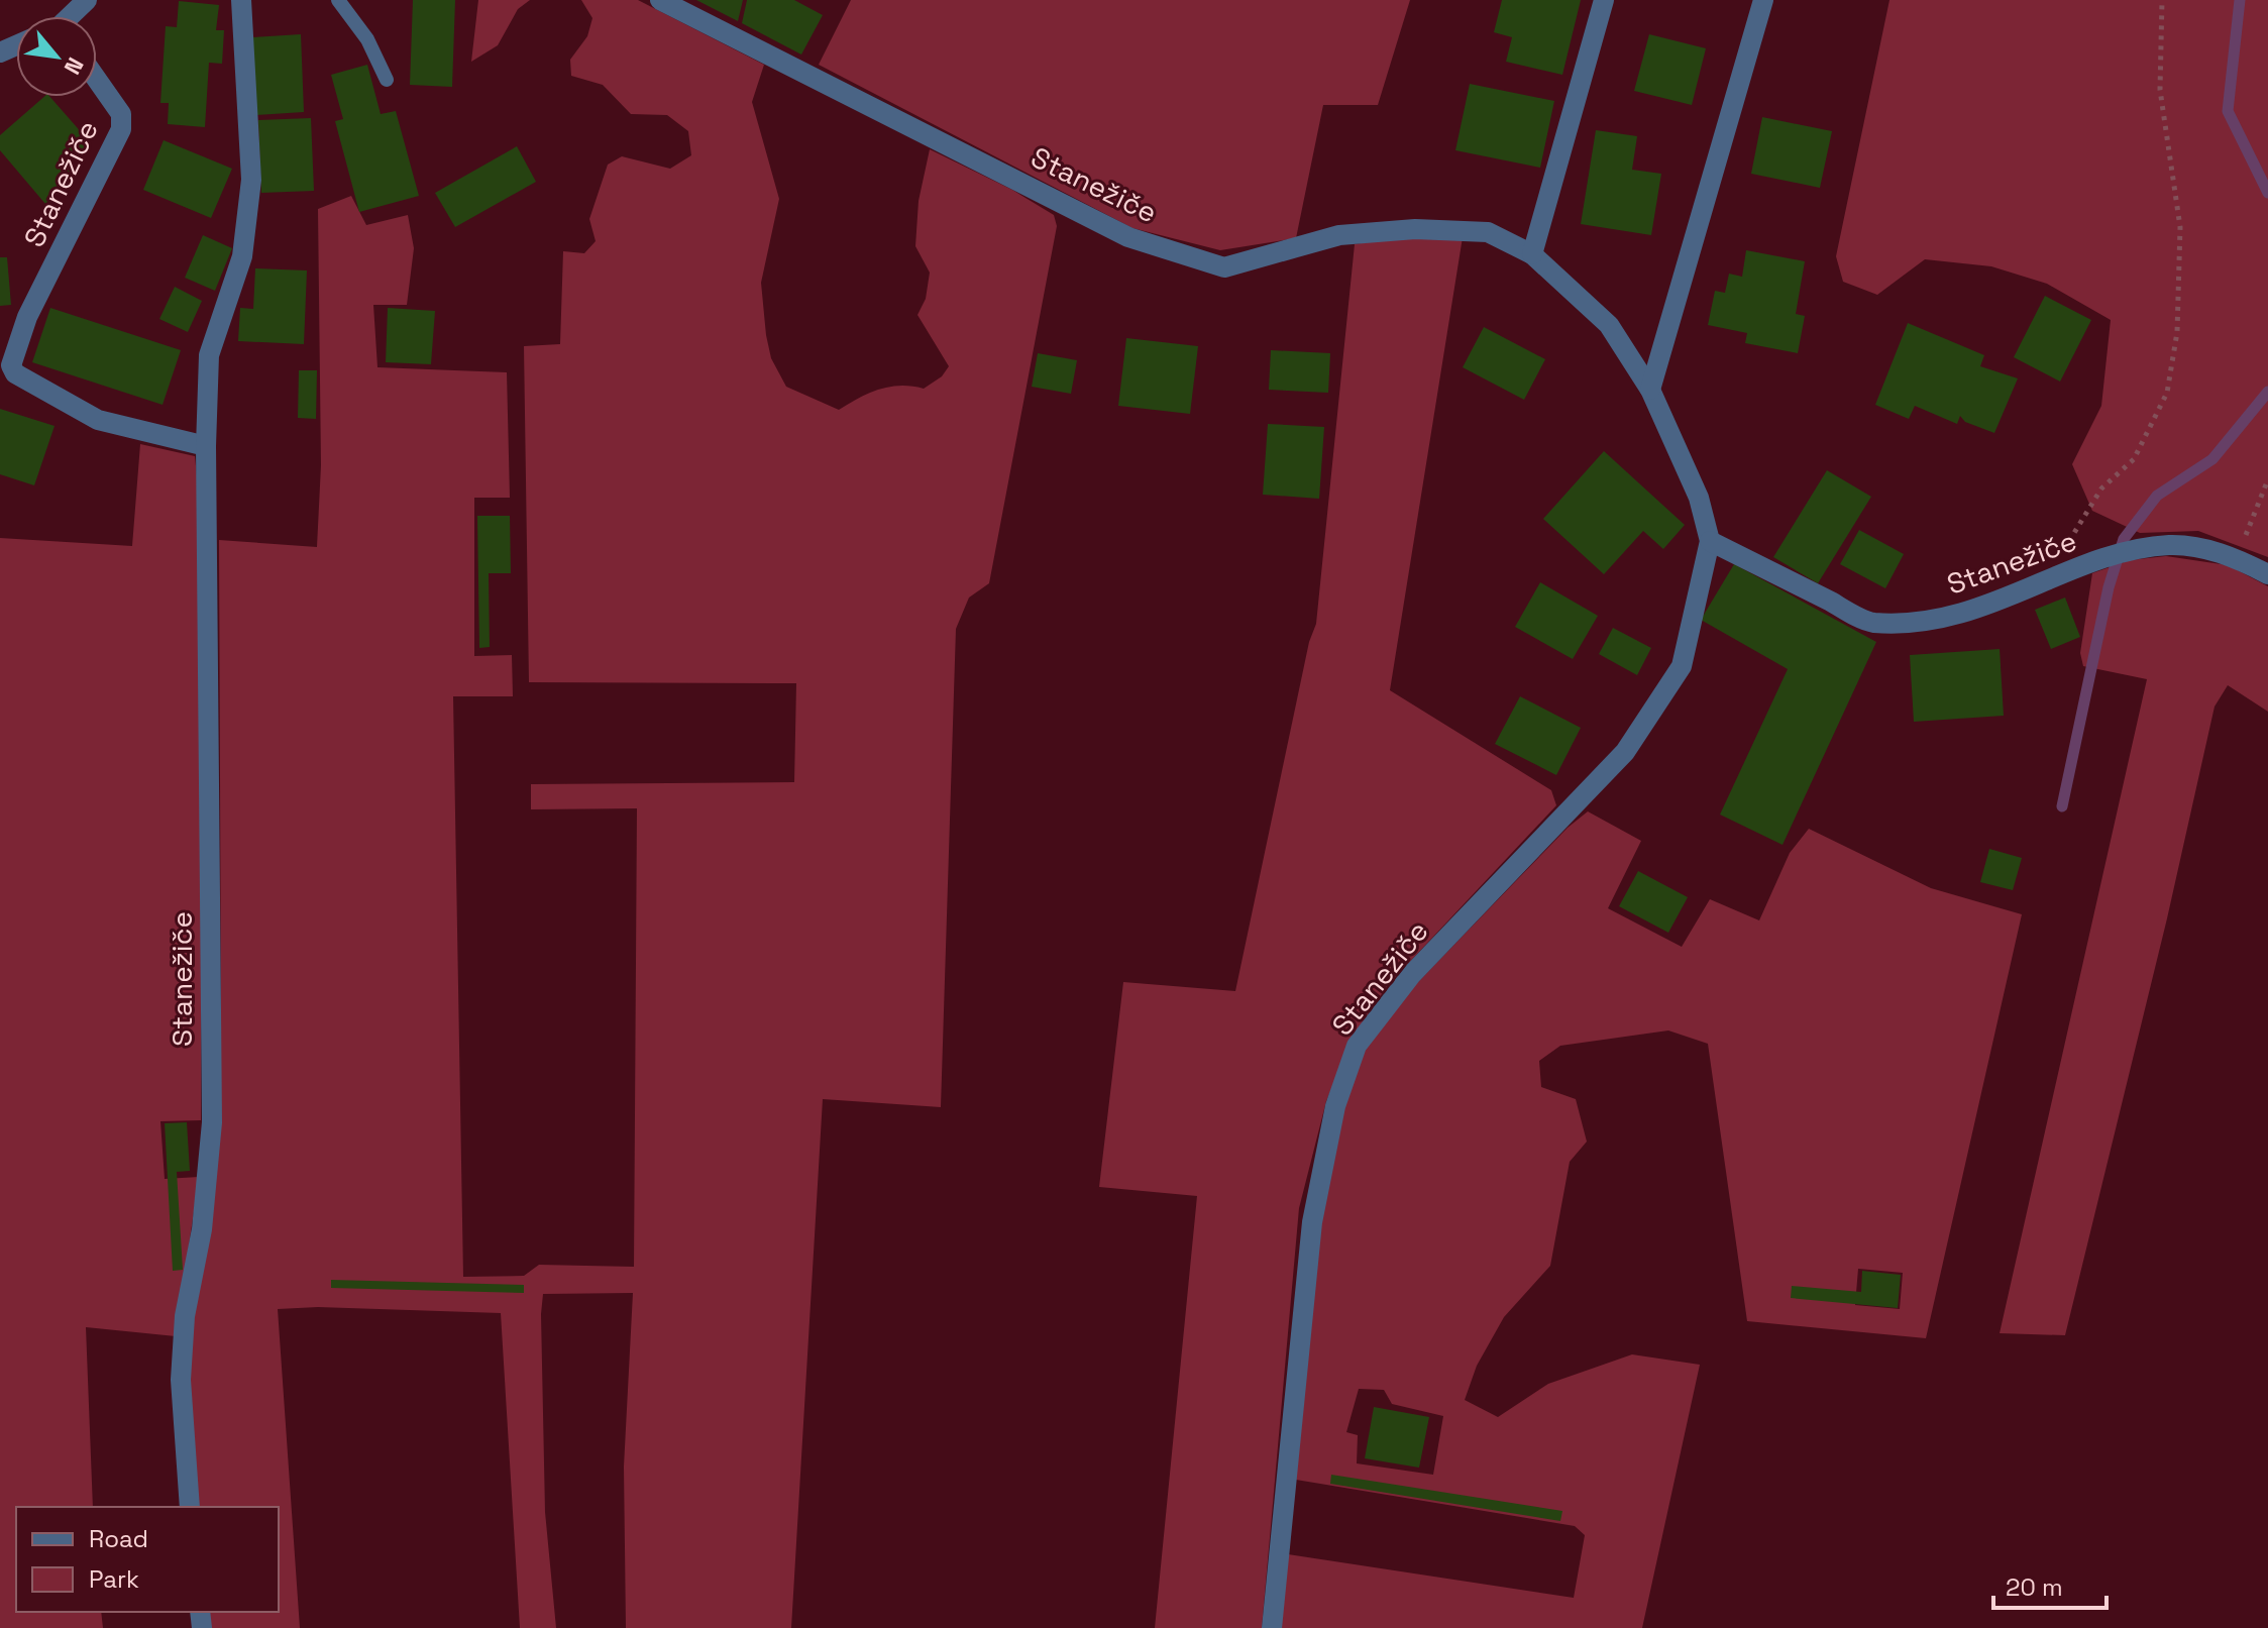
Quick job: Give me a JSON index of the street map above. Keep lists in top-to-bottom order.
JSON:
{
  "streets": {
    "street": ["Stanežiče"]
  },
  "legend": ["Road", "Park"],
  "scale_bar": "20 m",
  "north": "bottom right"
}
